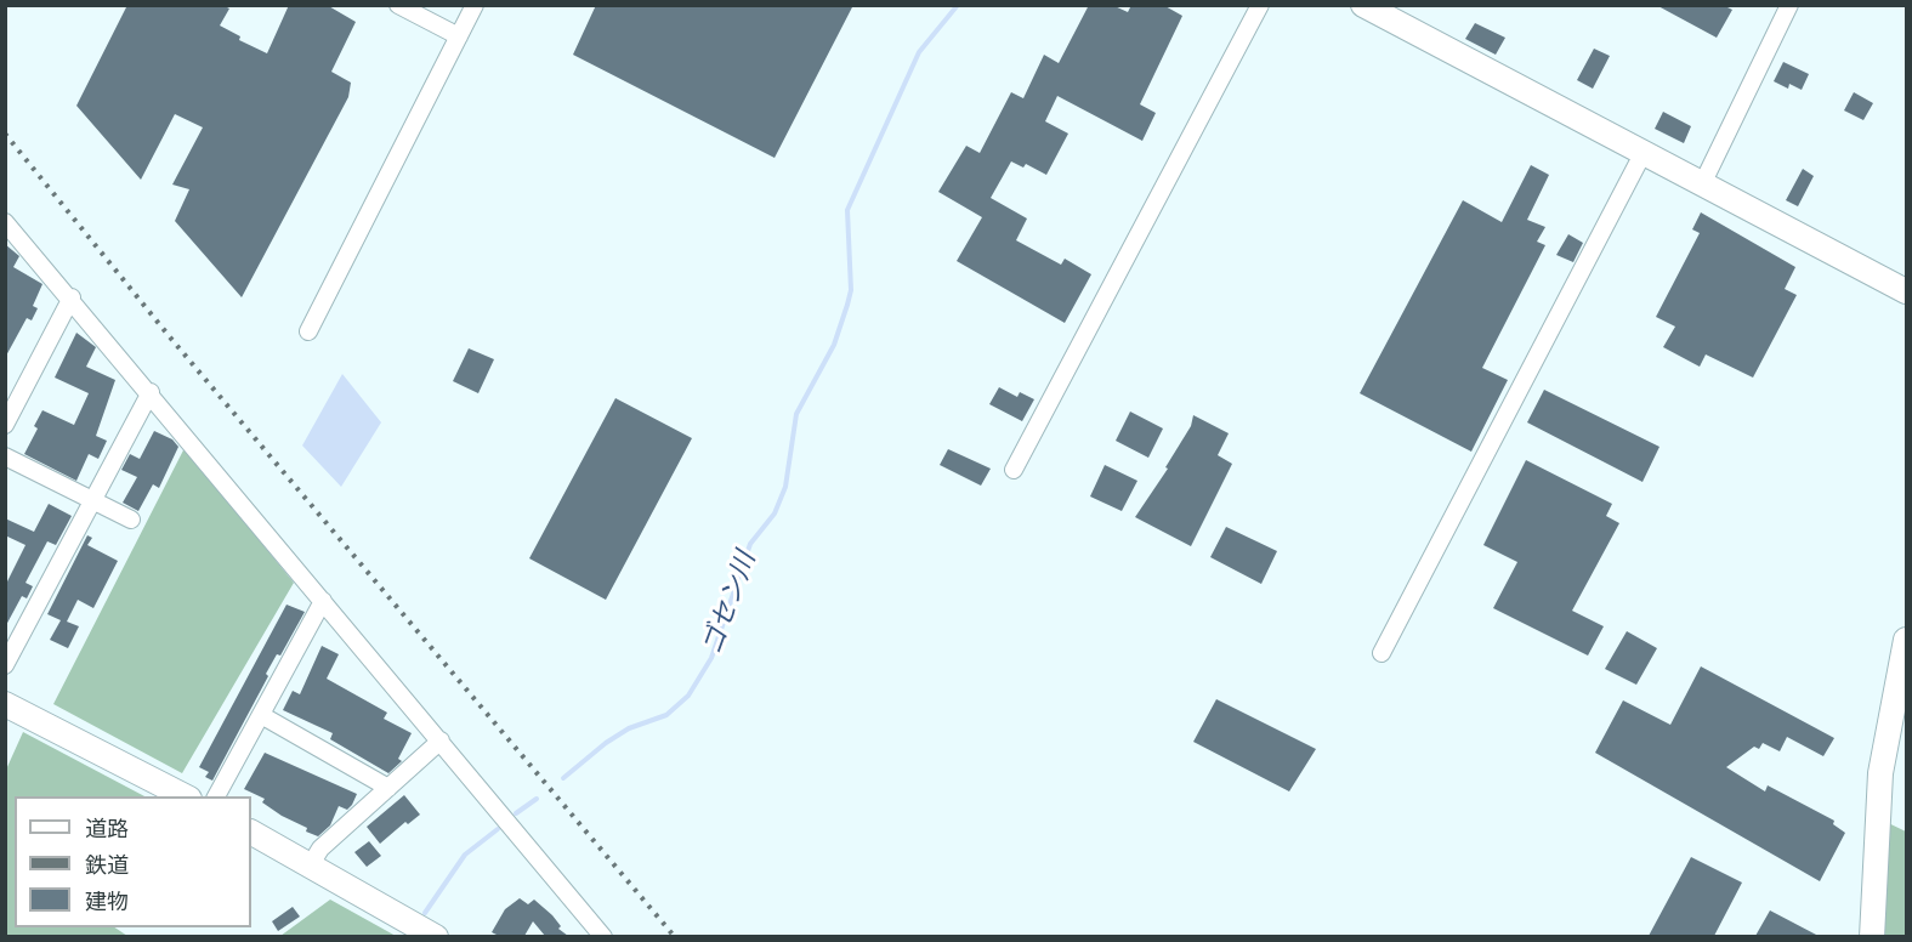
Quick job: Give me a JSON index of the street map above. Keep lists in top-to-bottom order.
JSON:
{
  "water": ["ゴセン川"],
  "legend": ["道路", "鉄道", "建物"]
}
